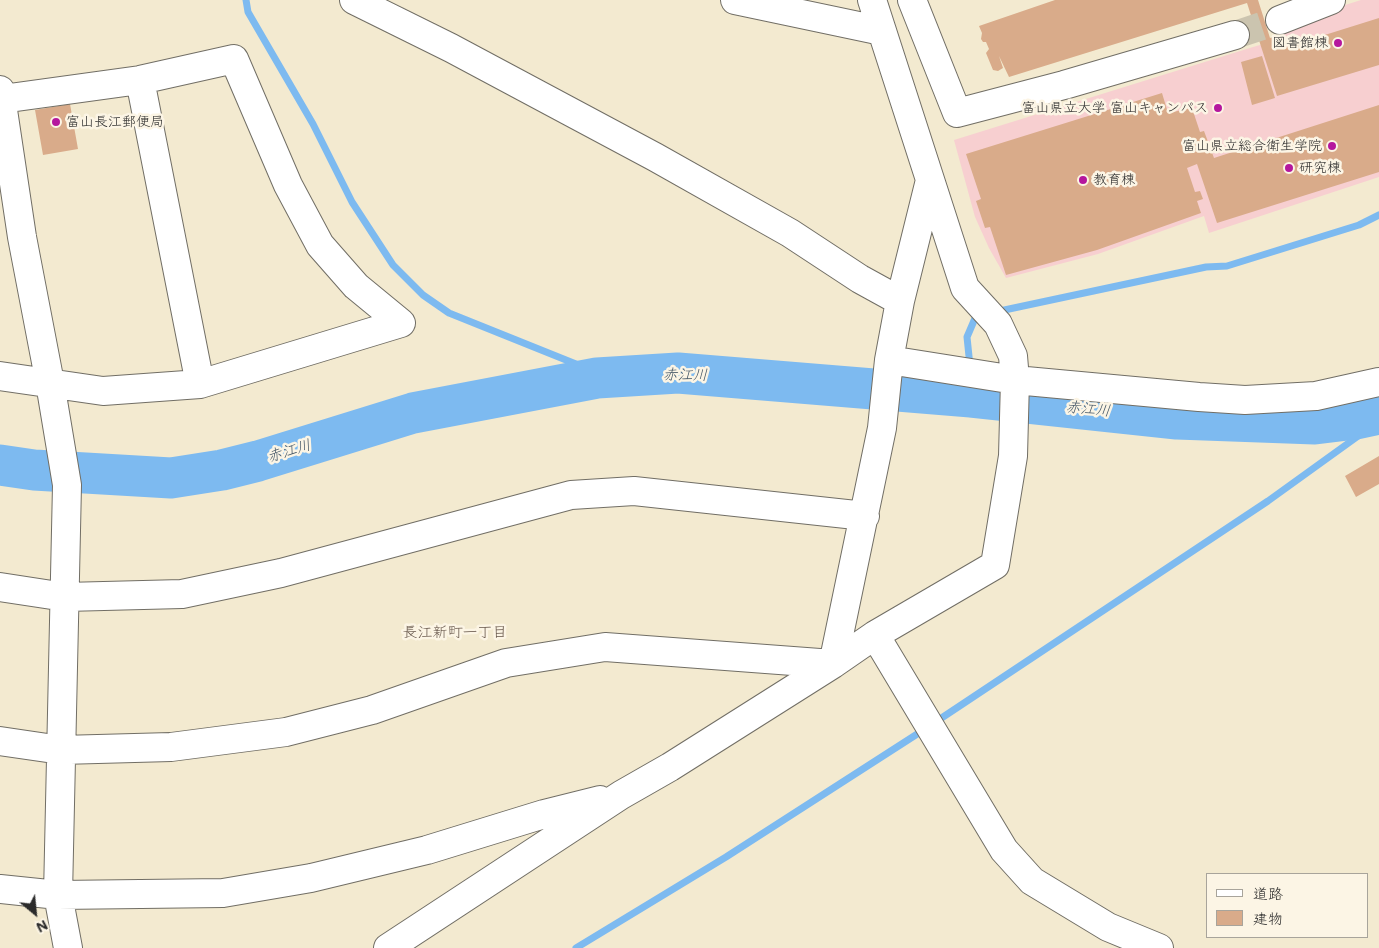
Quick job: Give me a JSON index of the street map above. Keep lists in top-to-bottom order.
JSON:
{
  "districts": ["長江新町一丁目"],
  "water": ["赤江川"],
  "places": [
    "図書館棟",
    "富山県立大学 富山キャンパス",
    "富山長江郵便局",
    "富山県立総合衛生学院",
    "研究棟",
    "教育棟"
  ],
  "legend": ["道路", "建物"],
  "north": "bottom right"
}
